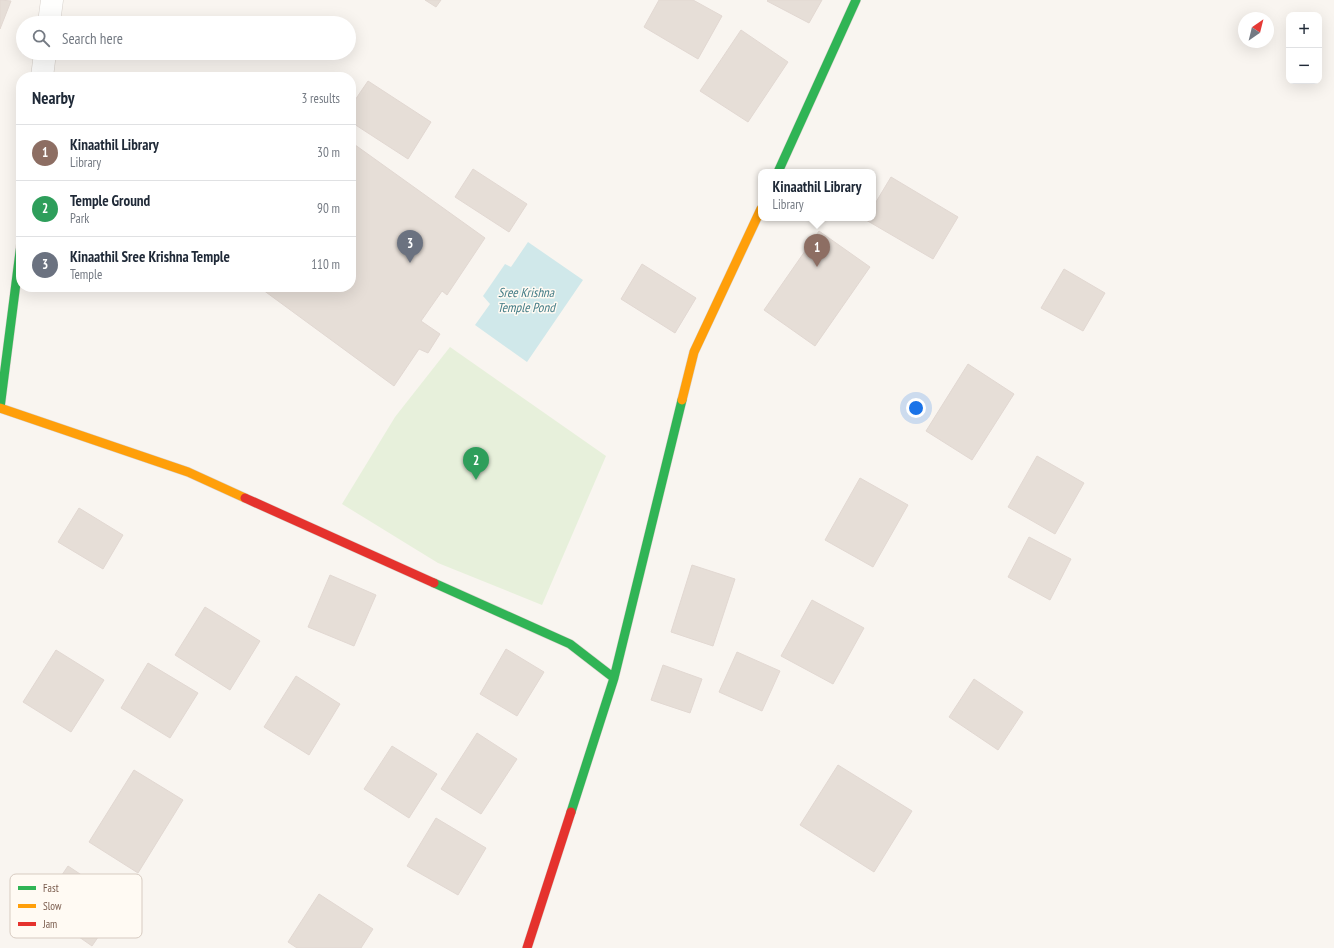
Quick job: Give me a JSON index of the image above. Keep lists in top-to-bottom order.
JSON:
{
  "water": ["Sree Krishna Temple Pond"],
  "legend": ["Fast", "Slow", "Jam"],
  "north": "top right",
  "page": {
    "map_buttons": ["+", "−"],
    "search": "Search here",
    "heading": ["Nearby", "3 results"],
    "list": [
      {
        "mark": "1",
        "name": "Kinaathil Library",
        "note": "Library",
        "value": "30 m"
      },
      {
        "mark": "2",
        "name": "Temple Ground",
        "note": "Park",
        "value": "90 m"
      },
      {
        "mark": "3",
        "name": "Kinaathil Sree Krishna Temple",
        "note": "Temple",
        "value": "110 m"
      }
    ],
    "popup": ["Kinaathil Library", "Library"],
    "pins": ["3", "1", "2"]
  }
}
